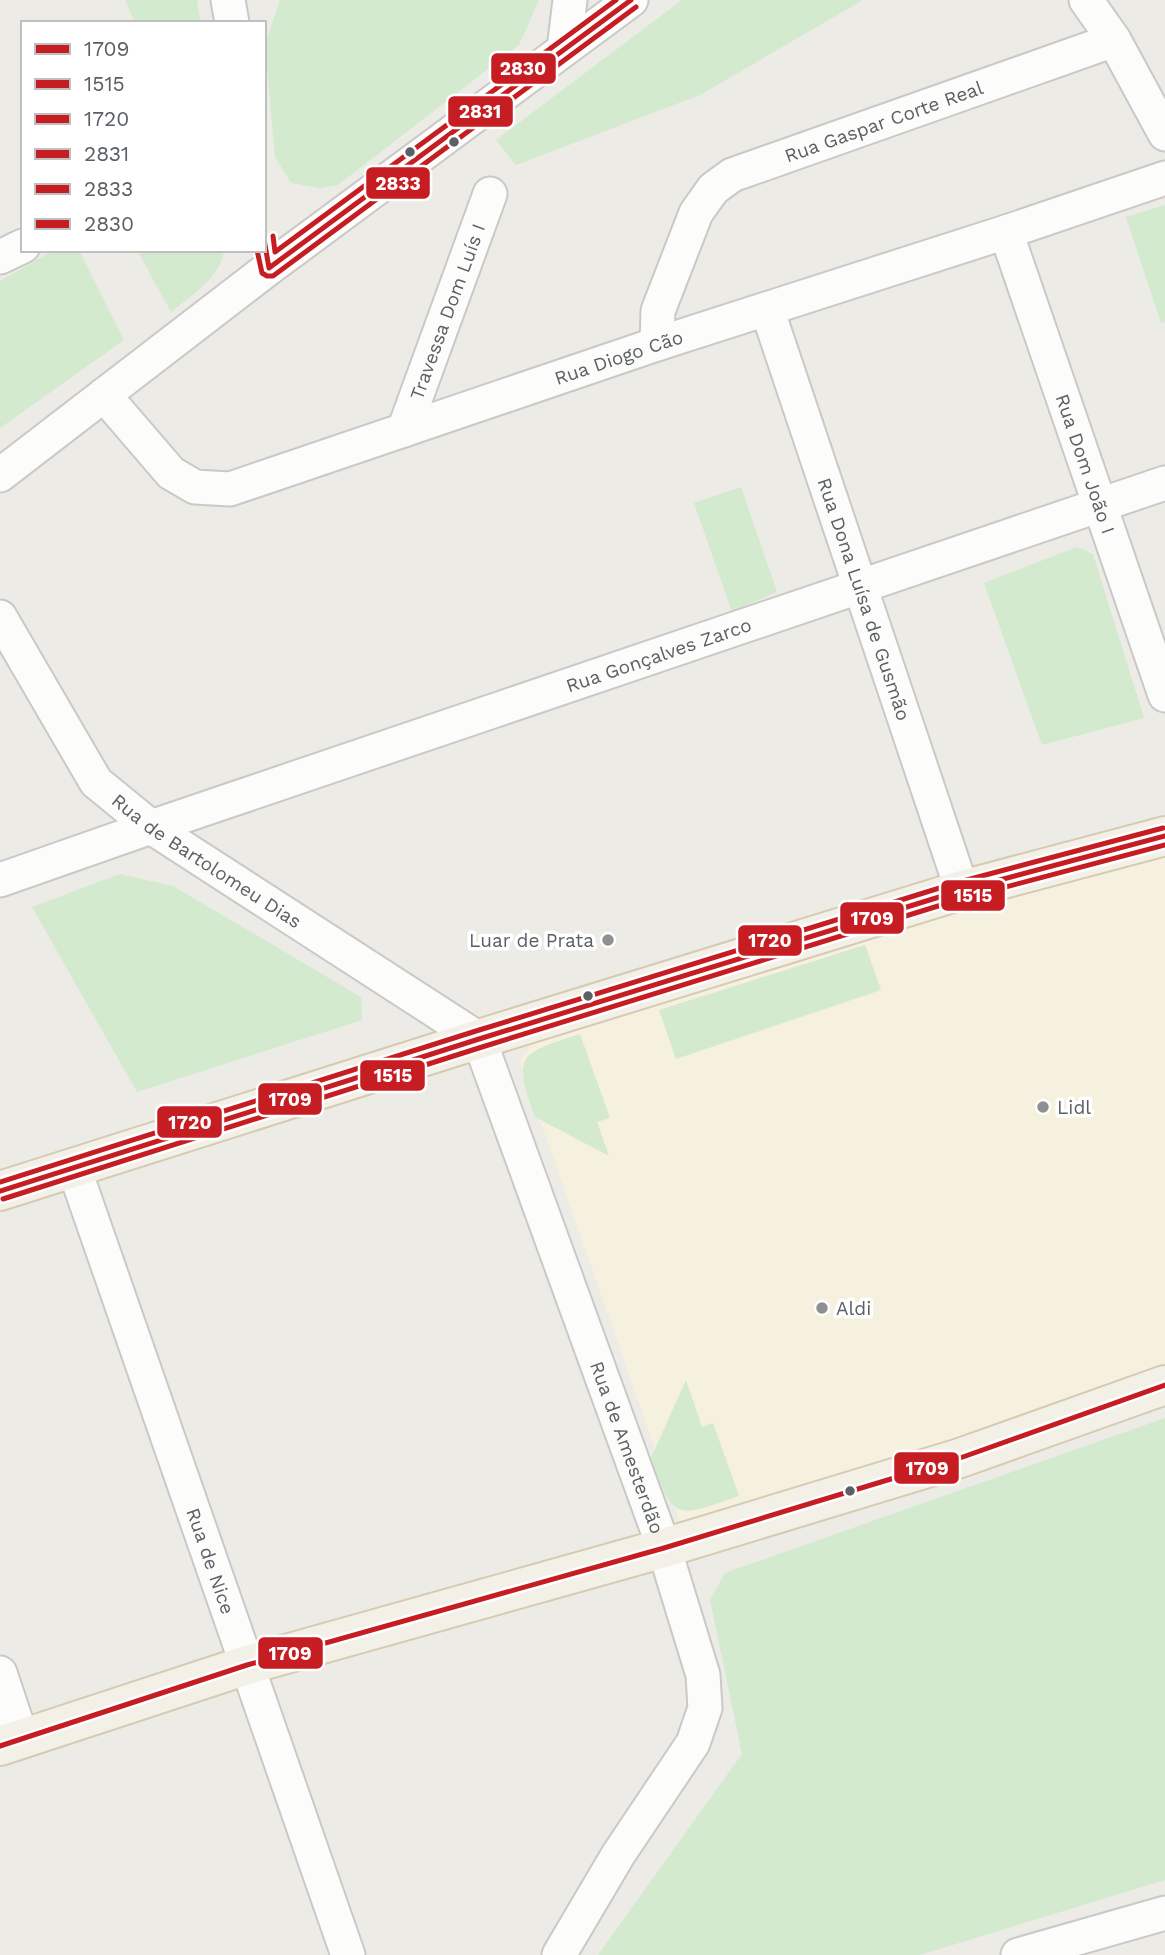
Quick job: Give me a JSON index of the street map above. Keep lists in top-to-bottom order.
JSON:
{
  "streets": {
    "street": [
      "Rua Gaspar Corte Real",
      "Travessa Dom Luís I",
      "Rua Diogo Cão",
      "Rua Dom João I",
      "Rua Dona Luísa de Gusmão",
      "Rua Gonçalves Zarco",
      "Rua de Bartolomeu Dias",
      "Rua de Amesterdão",
      "Rua de Nice"
    ]
  },
  "crossings": [
    ["Rua Gaspar Corte Real", "Rua Diogo Cão"],
    ["Travessa Dom Luís I", "Rua Diogo Cão"],
    ["Rua Diogo Cão", "Rua Dom João I"],
    ["Rua Diogo Cão", "Rua Dona Luísa de Gusmão"],
    ["Rua Dom João I", "Rua Gonçalves Zarco"],
    ["Rua Dona Luísa de Gusmão", "Rua Gonçalves Zarco"],
    ["Rua Gonçalves Zarco", "Rua de Bartolomeu Dias"],
    ["Rua de Bartolomeu Dias", "Rua de Amesterdão"]
  ],
  "places": ["Luar de Prata", "Lidl", "Aldi"],
  "lines": [
    "transit line 2831",
    "transit line 2830",
    "transit line 2833",
    "transit line 1720",
    "transit line 1709",
    "transit line 1515"
  ],
  "legend": [
    "1709",
    "1515",
    "1720",
    "2831",
    "2833",
    "2830"
  ]
}
